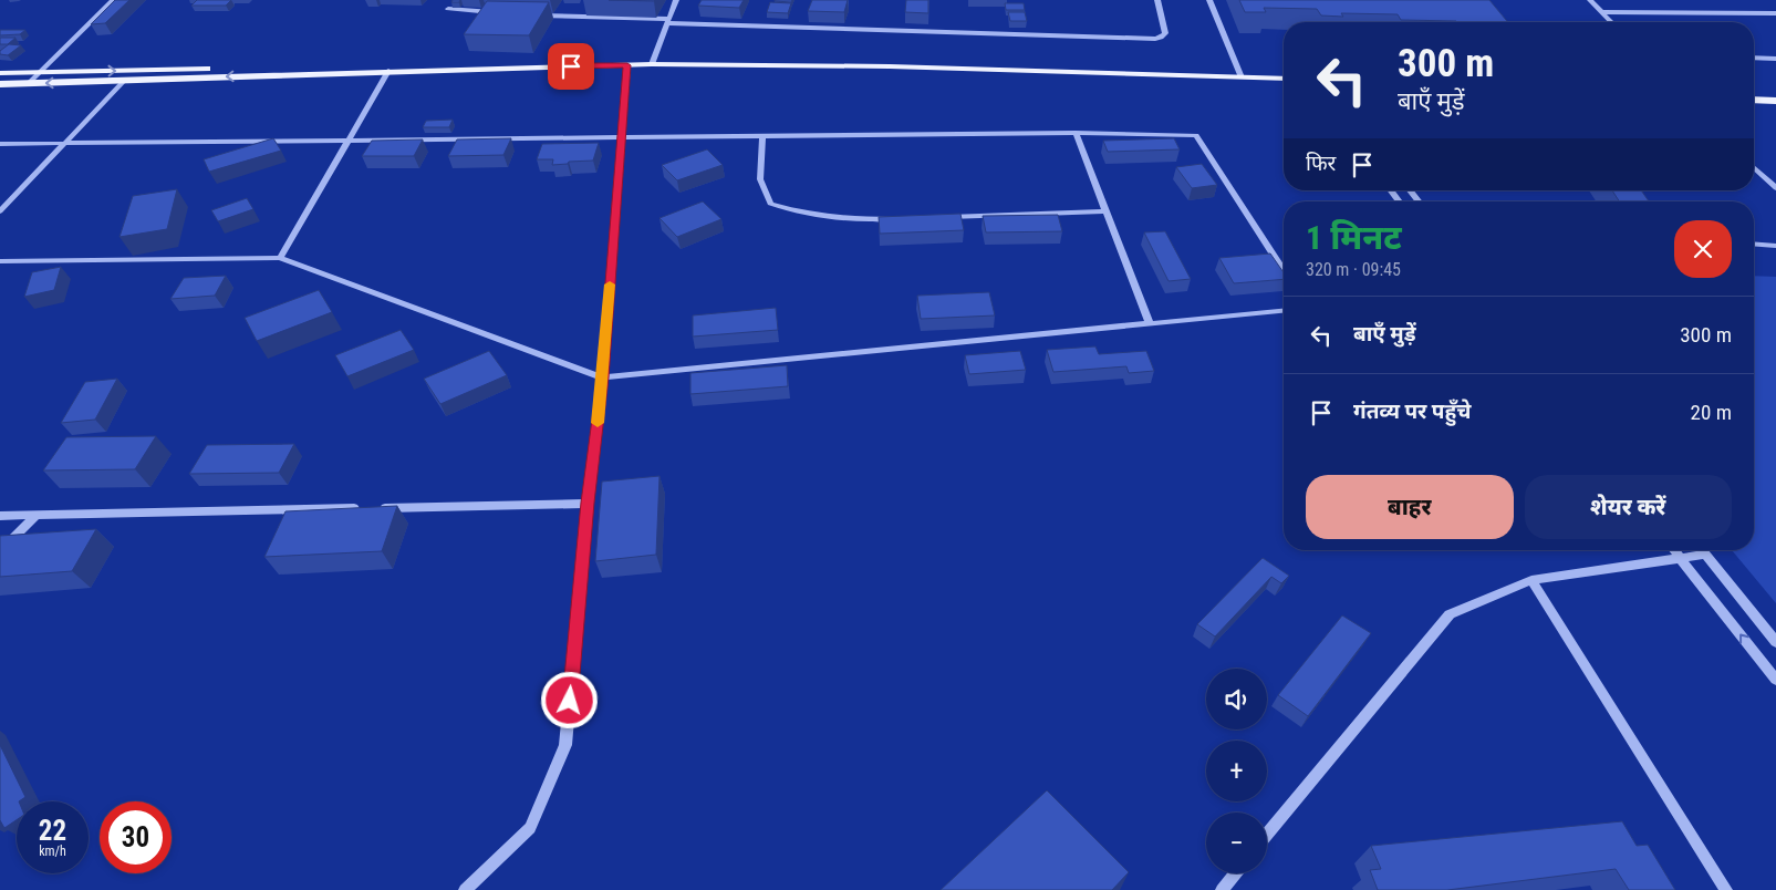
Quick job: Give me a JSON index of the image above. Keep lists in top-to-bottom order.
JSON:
{
  "page": {
    "turn": ["300 m", "बाएँ मुड़ें"],
    "then": "फिर",
    "heading": ["1 मिनट", "320 m · 09:45"],
    "list": [
      {
        "name": "बाएँ मुड़ें",
        "value": "300 m"
      },
      {
        "name": "गंतव्य पर पहुँचे",
        "value": "20 m"
      }
    ],
    "buttons": ["बाहर", "शेयर करें"],
    "map_buttons": ["+", "−"],
    "speed": "22 km/h",
    "limit": "30"
  }
}
